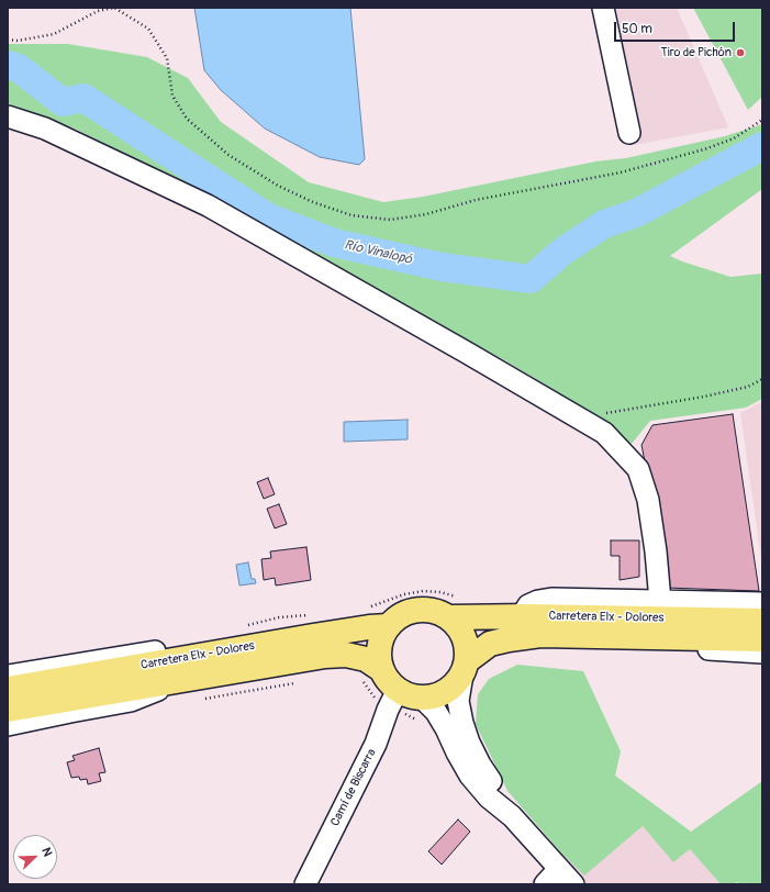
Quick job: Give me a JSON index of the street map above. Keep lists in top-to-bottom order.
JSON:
{
  "streets": {
    "main road": ["Carretera Elx - Dolores"],
    "street": ["Camí de Biscarra"]
  },
  "crossings": [
    ["Carretera Elx - Dolores", "Camí de Biscarra"]
  ],
  "water": ["Río Vinalopó"],
  "places": ["Tiro de Pichón"],
  "scale_bar": "50 m",
  "north": "top right"
}
